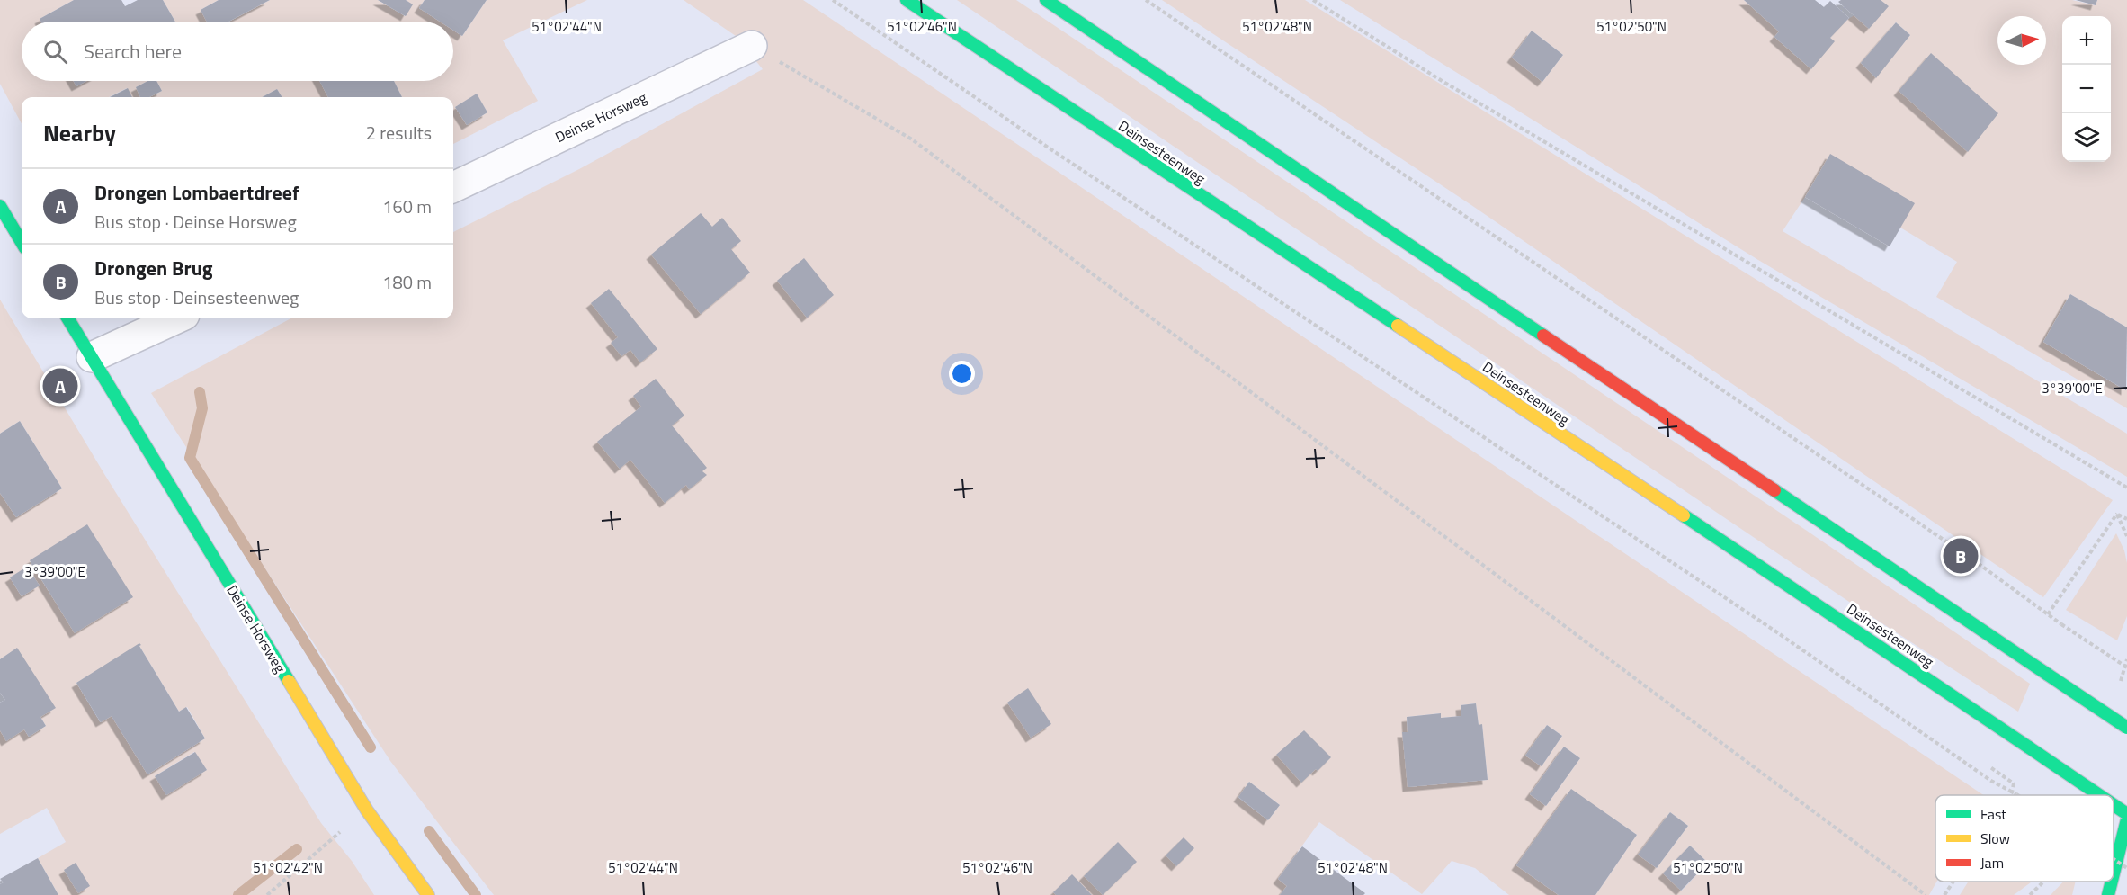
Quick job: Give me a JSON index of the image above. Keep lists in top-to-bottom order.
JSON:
{
  "streets": {
    "main road": ["Deinse Horsweg", "Deinsesteenweg"]
  },
  "legend": ["Fast", "Slow", "Jam"],
  "north": "right",
  "page": {
    "map_buttons": ["+", "−"],
    "search": "Search here",
    "heading": ["Nearby", "2 results"],
    "list": [
      {
        "mark": "A",
        "name": "Drongen Lombaertdreef",
        "note": "Bus stop · Deinse Horsweg",
        "value": "160 m"
      },
      {
        "mark": "B",
        "name": "Drongen Brug",
        "note": "Bus stop · Deinsesteenweg",
        "value": "180 m"
      }
    ],
    "pins": ["A", "B"]
  },
  "coordinates": [
    "51°02'44\"N",
    "51°02'46\"N",
    "51°02'48\"N",
    "51°02'50\"N",
    "3°39'00\"E",
    "51°02'42\"N"
  ]
}
